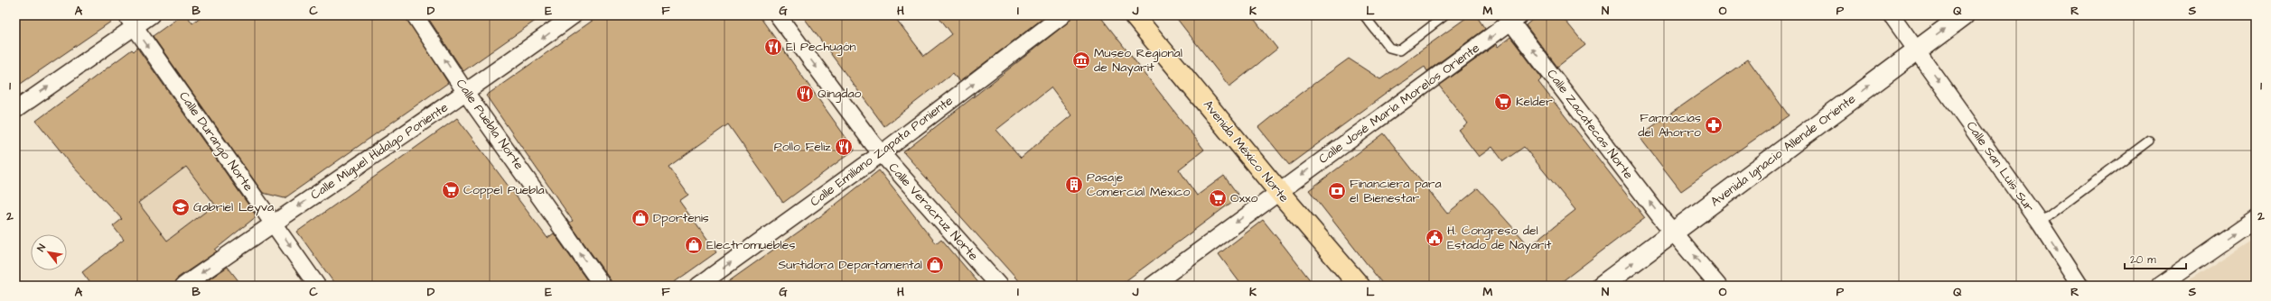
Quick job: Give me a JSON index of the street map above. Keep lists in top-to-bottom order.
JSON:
{
  "streets": {
    "main road": ["Avenida Ignacio Allende Oriente", "Avenida México Norte"],
    "street": [
      "Calle José María Morelos Oriente",
      "Calle Puebla Norte",
      "Calle Zacatecas Norte",
      "Calle Durango Norte",
      "Calle Miguel Hidalgo Poniente",
      "Calle Emiliano Zapata Poniente",
      "Calle San Luis Sur",
      "Calle Veracruz Norte"
    ]
  },
  "crossings": [
    ["Calle José María Morelos Oriente", "Calle Zacatecas Norte"],
    ["Calle José María Morelos Oriente", "Avenida México Norte"],
    ["Calle Puebla Norte", "Calle Miguel Hidalgo Poniente"],
    ["Calle Zacatecas Norte", "Avenida Ignacio Allende Oriente"],
    ["Calle Durango Norte", "Calle Miguel Hidalgo Poniente"],
    ["Avenida Ignacio Allende Oriente", "Calle San Luis Sur"],
    ["Calle Emiliano Zapata Poniente", "Calle Veracruz Norte"]
  ],
  "one_way": [
    "Calle José María Morelos Oriente",
    "Calle Puebla Norte",
    "Calle Zacatecas Norte",
    "Calle Durango Norte",
    "Avenida Ignacio Allende Oriente",
    "Calle Miguel Hidalgo Poniente",
    "Calle Emiliano Zapata Poniente",
    "Calle San Luis Sur",
    "Calle Veracruz Norte"
  ],
  "places": {
    "restaurant": ["El Pechugón", "Qingdao", "Pollo Feliz"],
    "museum": ["Museo Regional de Nayarit"],
    "supermarket": ["Kelder", "Coppel Puebla", "Oxxo"],
    "pharmacy": ["Farmacias del Ahorro"],
    "building": ["Pasaje Comercial México"],
    "bank": ["Financiera para el Bienestar"],
    "school or university": ["Gabriel Leyva"],
    "shop": ["Dportenis", "Electromuebles", "Surtidora Departamental"],
    "public building": ["H. Congreso del Estado de Nayarit"]
  },
  "scale_bar": "20 m",
  "north": "top left",
  "grid": {
    "columns": [
      "A",
      "B",
      "C",
      "D",
      "E",
      "F",
      "G",
      "H",
      "I",
      "J",
      "K",
      "L",
      "M",
      "N",
      "O",
      "P",
      "Q",
      "R",
      "S"
    ],
    "rows": ["1", "2"]
  }
}
